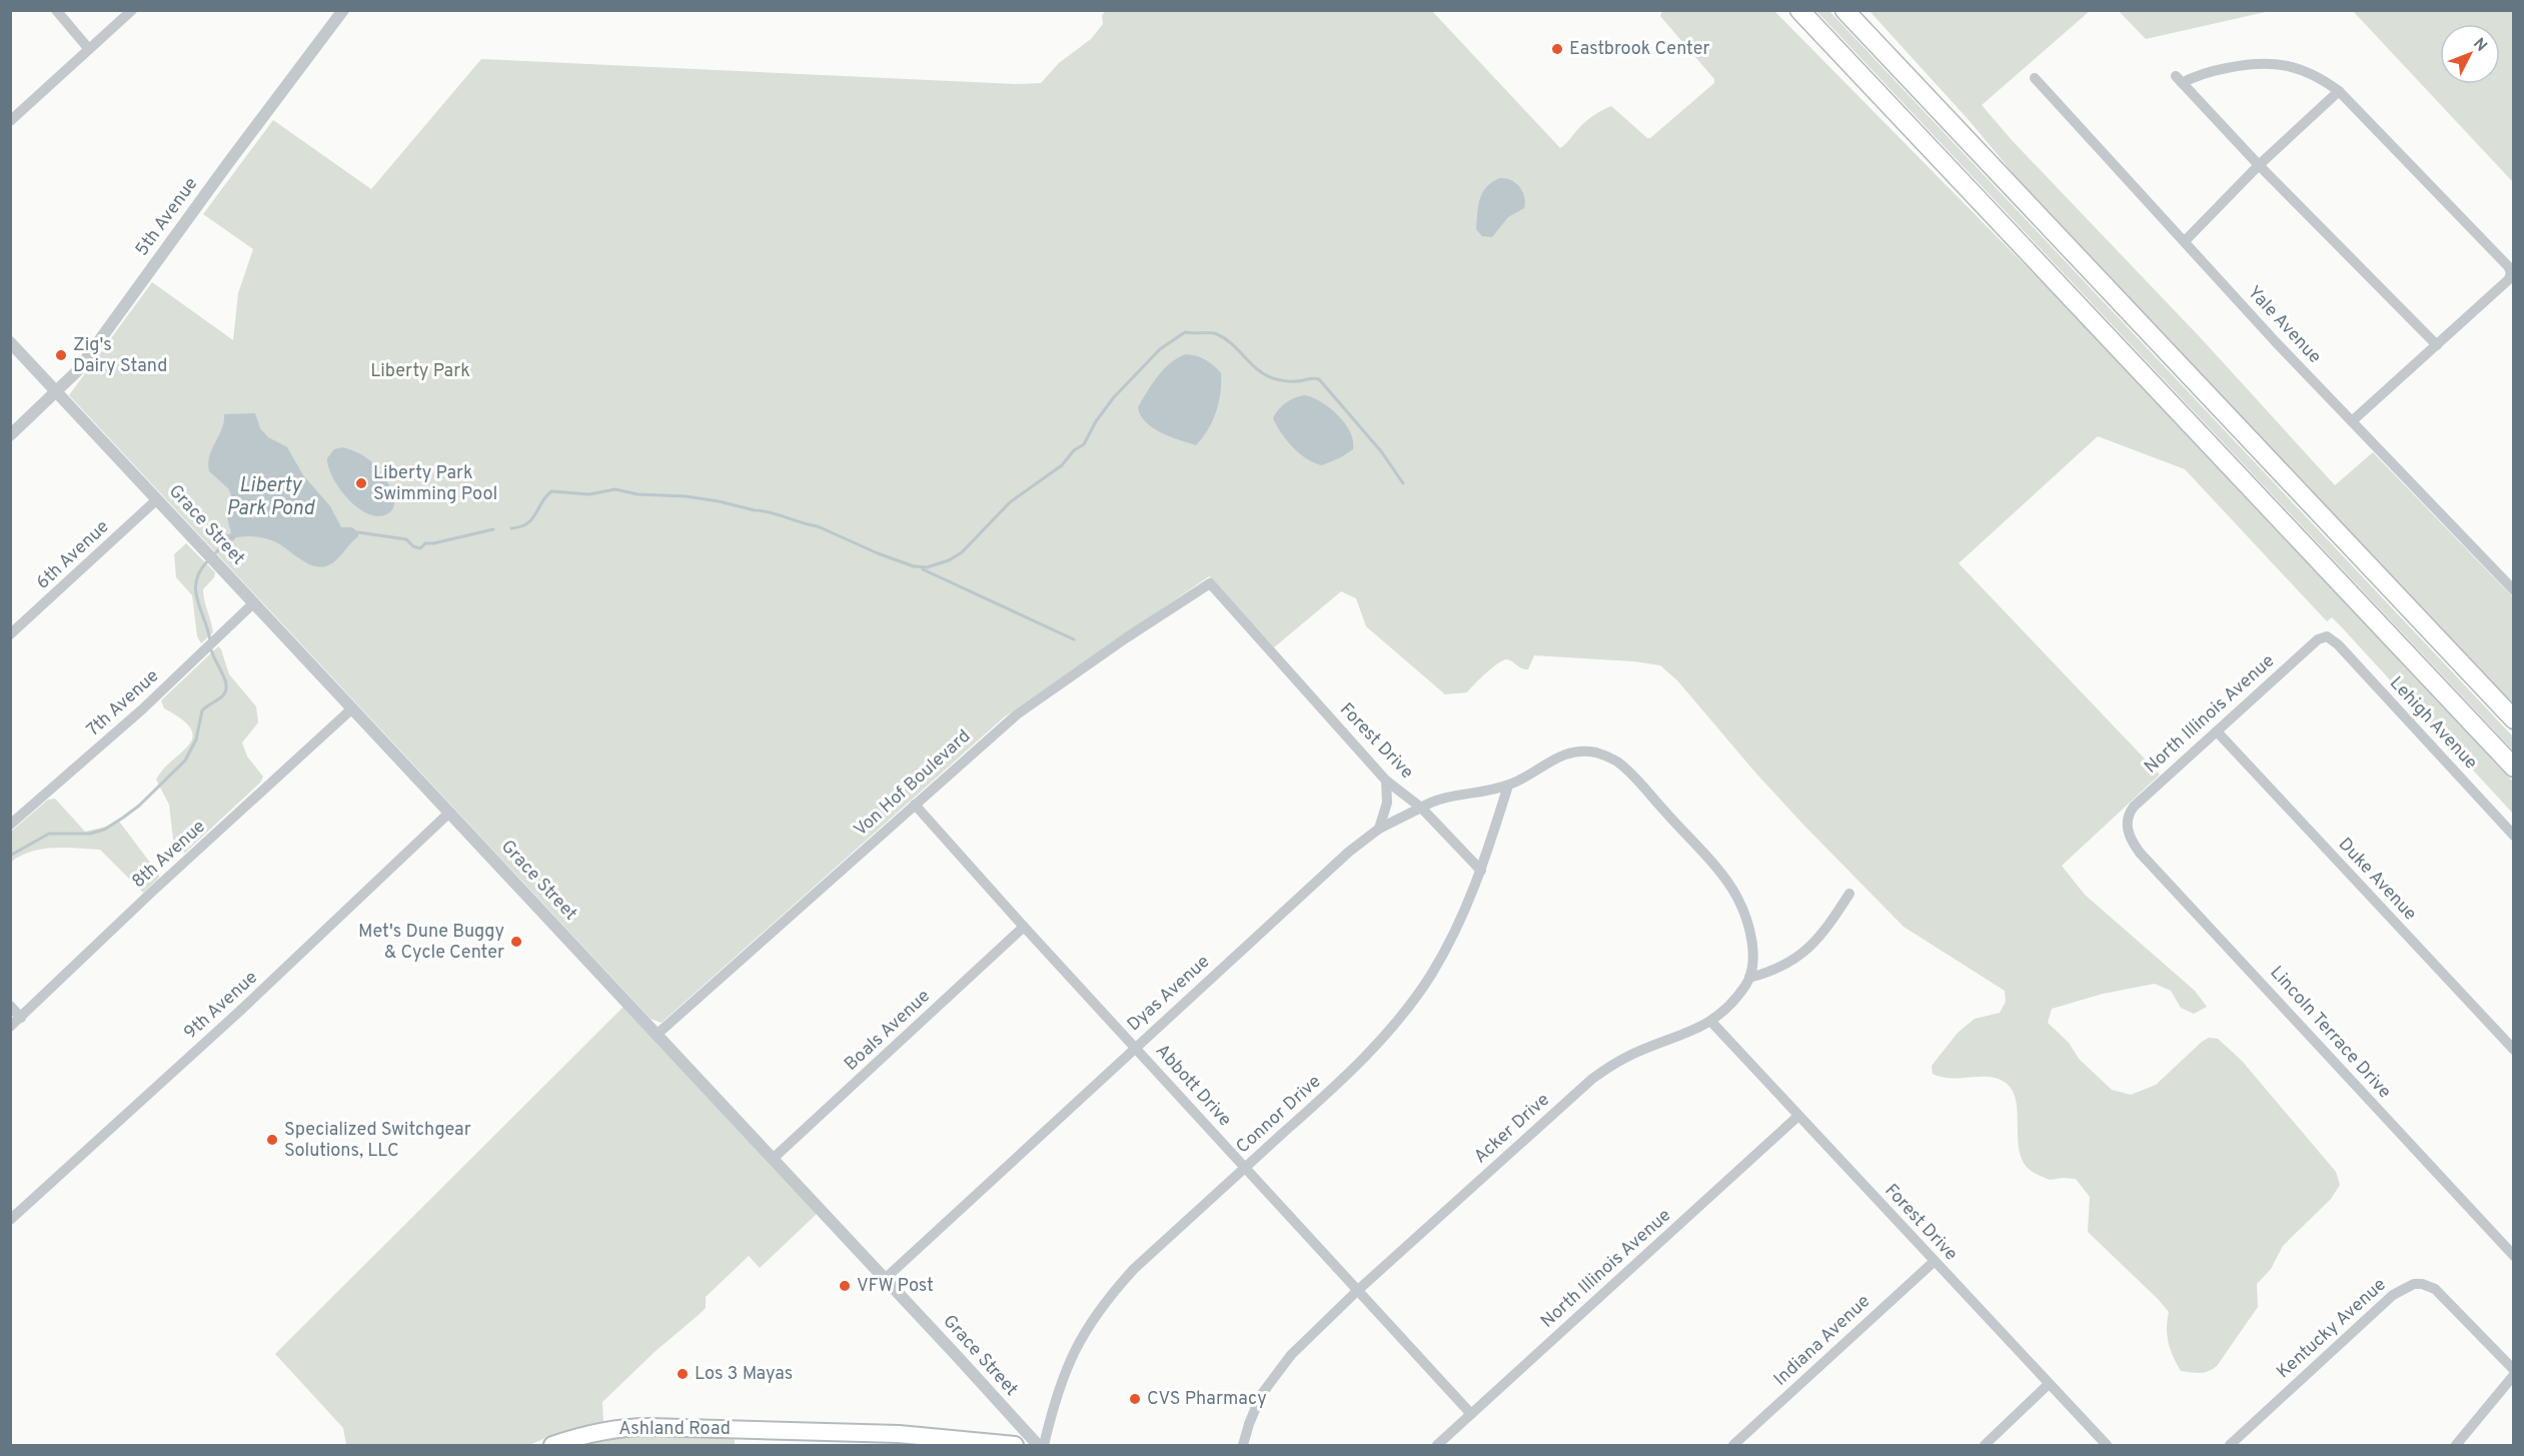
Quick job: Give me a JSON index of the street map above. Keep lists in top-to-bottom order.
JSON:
{
  "streets": {
    "main road": ["Ashland Road"],
    "street": [
      "5th Avenue",
      "Yale Avenue",
      "Grace Street",
      "6th Avenue",
      "7th Avenue",
      "North Illinois Avenue",
      "Lehigh Avenue",
      "Forest Drive",
      "Von Hof Boulevard",
      "8th Avenue",
      "Duke Avenue",
      "Dyas Avenue",
      "9th Avenue",
      "Boals Avenue",
      "Lincoln Terrace Drive",
      "Abbott Drive",
      "Connor Drive",
      "Acker Drive",
      "Kentucky Avenue",
      "Indiana Avenue"
    ]
  },
  "crossings": [
    ["5th Avenue", "Grace Street"],
    ["Grace Street", "6th Avenue"],
    ["Grace Street", "7th Avenue"],
    ["Grace Street", "Von Hof Boulevard"],
    ["Grace Street", "8th Avenue"],
    ["Grace Street", "Dyas Avenue"],
    ["Grace Street", "9th Avenue"],
    ["Grace Street", "Boals Avenue"],
    ["North Illinois Avenue", "Lehigh Avenue"],
    ["North Illinois Avenue", "Forest Drive"],
    ["North Illinois Avenue", "Duke Avenue"],
    ["North Illinois Avenue", "Lincoln Terrace Drive"],
    ["North Illinois Avenue", "Abbott Drive"],
    ["Forest Drive", "Von Hof Boulevard"],
    ["Forest Drive", "Dyas Avenue"],
    ["Forest Drive", "Acker Drive"],
    ["Forest Drive", "Indiana Avenue"],
    ["Von Hof Boulevard", "Abbott Drive"],
    ["Dyas Avenue", "Abbott Drive"],
    ["Boals Avenue", "Abbott Drive"],
    ["Abbott Drive", "Connor Drive"],
    ["Abbott Drive", "Acker Drive"]
  ],
  "water": ["Liberty Park Pond"],
  "parks": ["Liberty Park"],
  "places": [
    "Eastbrook Center",
    "Zig's Dairy Stand",
    "Liberty Park Swimming Pool",
    "Met's Dune Buggy & Cycle Center",
    "Specialized Switchgear Solutions, LLC",
    "VFW Post",
    "Los 3 Mayas",
    "CVS Pharmacy"
  ],
  "north": "top right"
}
